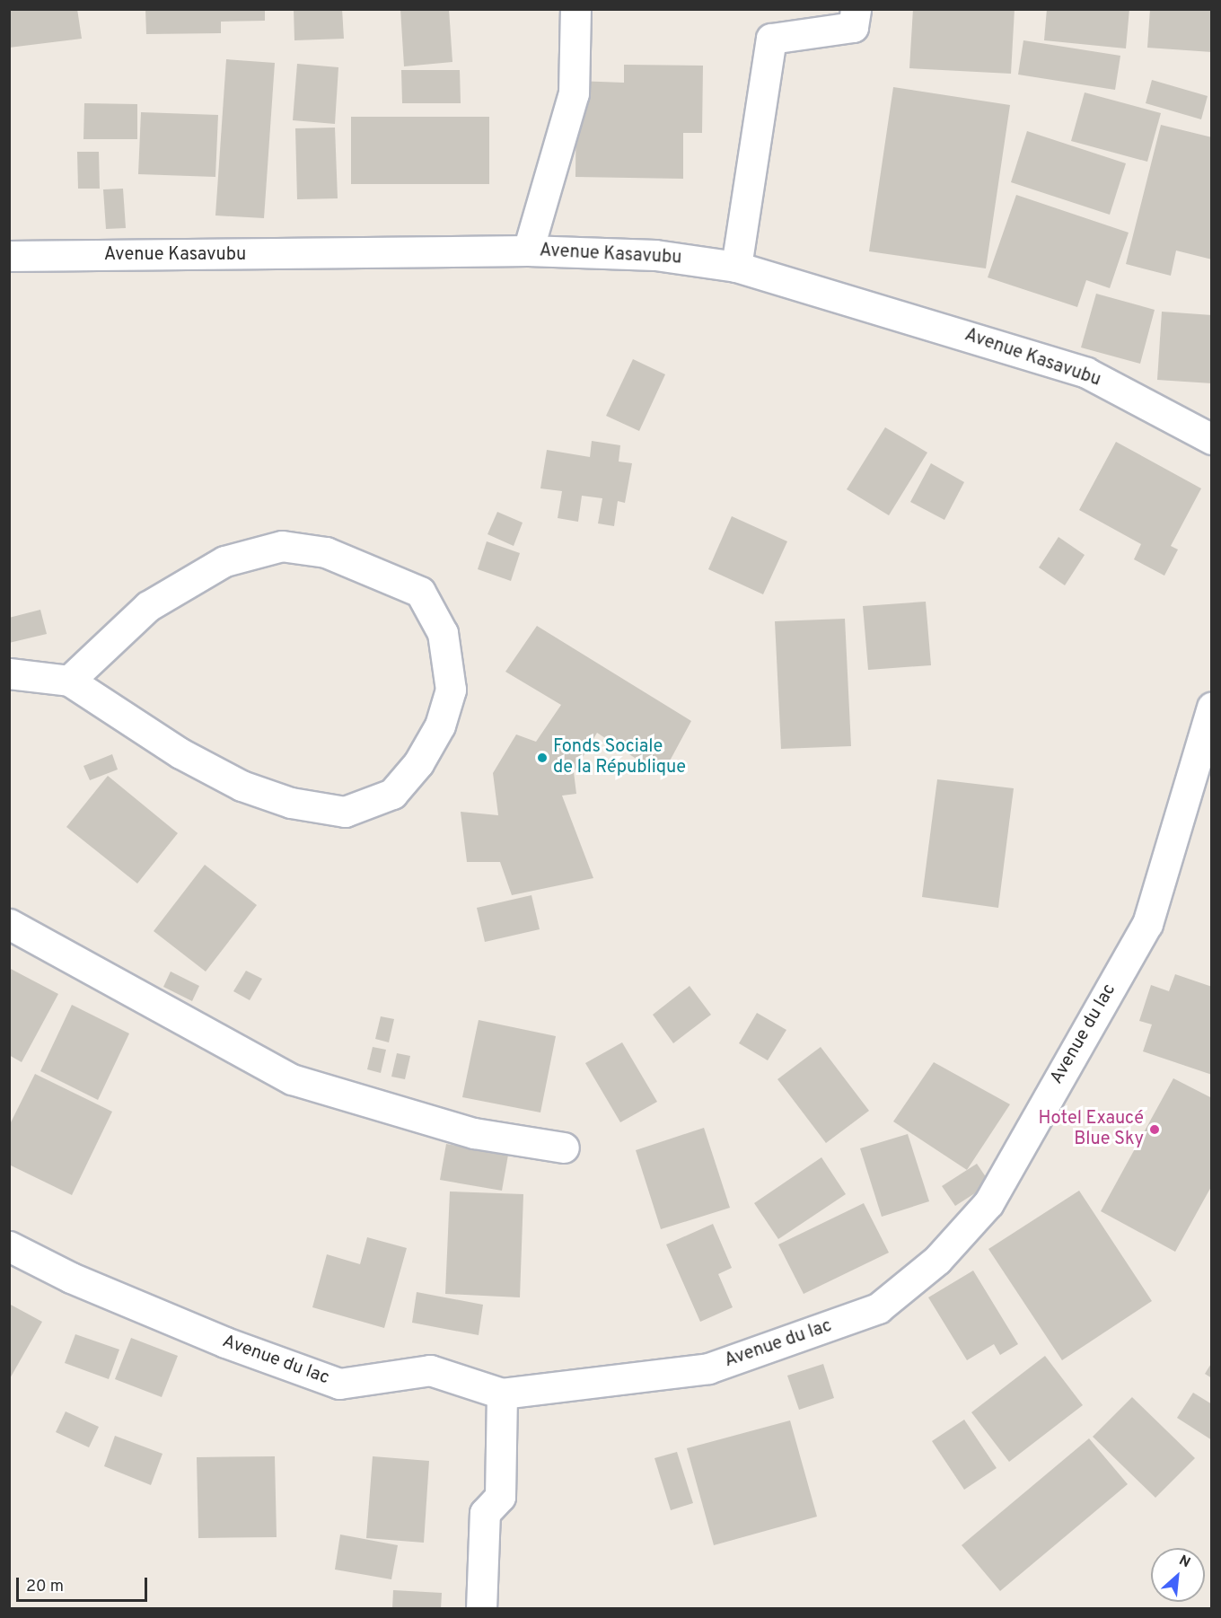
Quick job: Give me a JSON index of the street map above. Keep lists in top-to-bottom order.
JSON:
{
  "streets": {
    "street": ["Avenue Kasavubu", "Avenue du lac"]
  },
  "places": ["Fonds Sociale de la République", "Hotel Exaucé Blue Sky"],
  "scale_bar": "20 m",
  "north": "top right"
}
